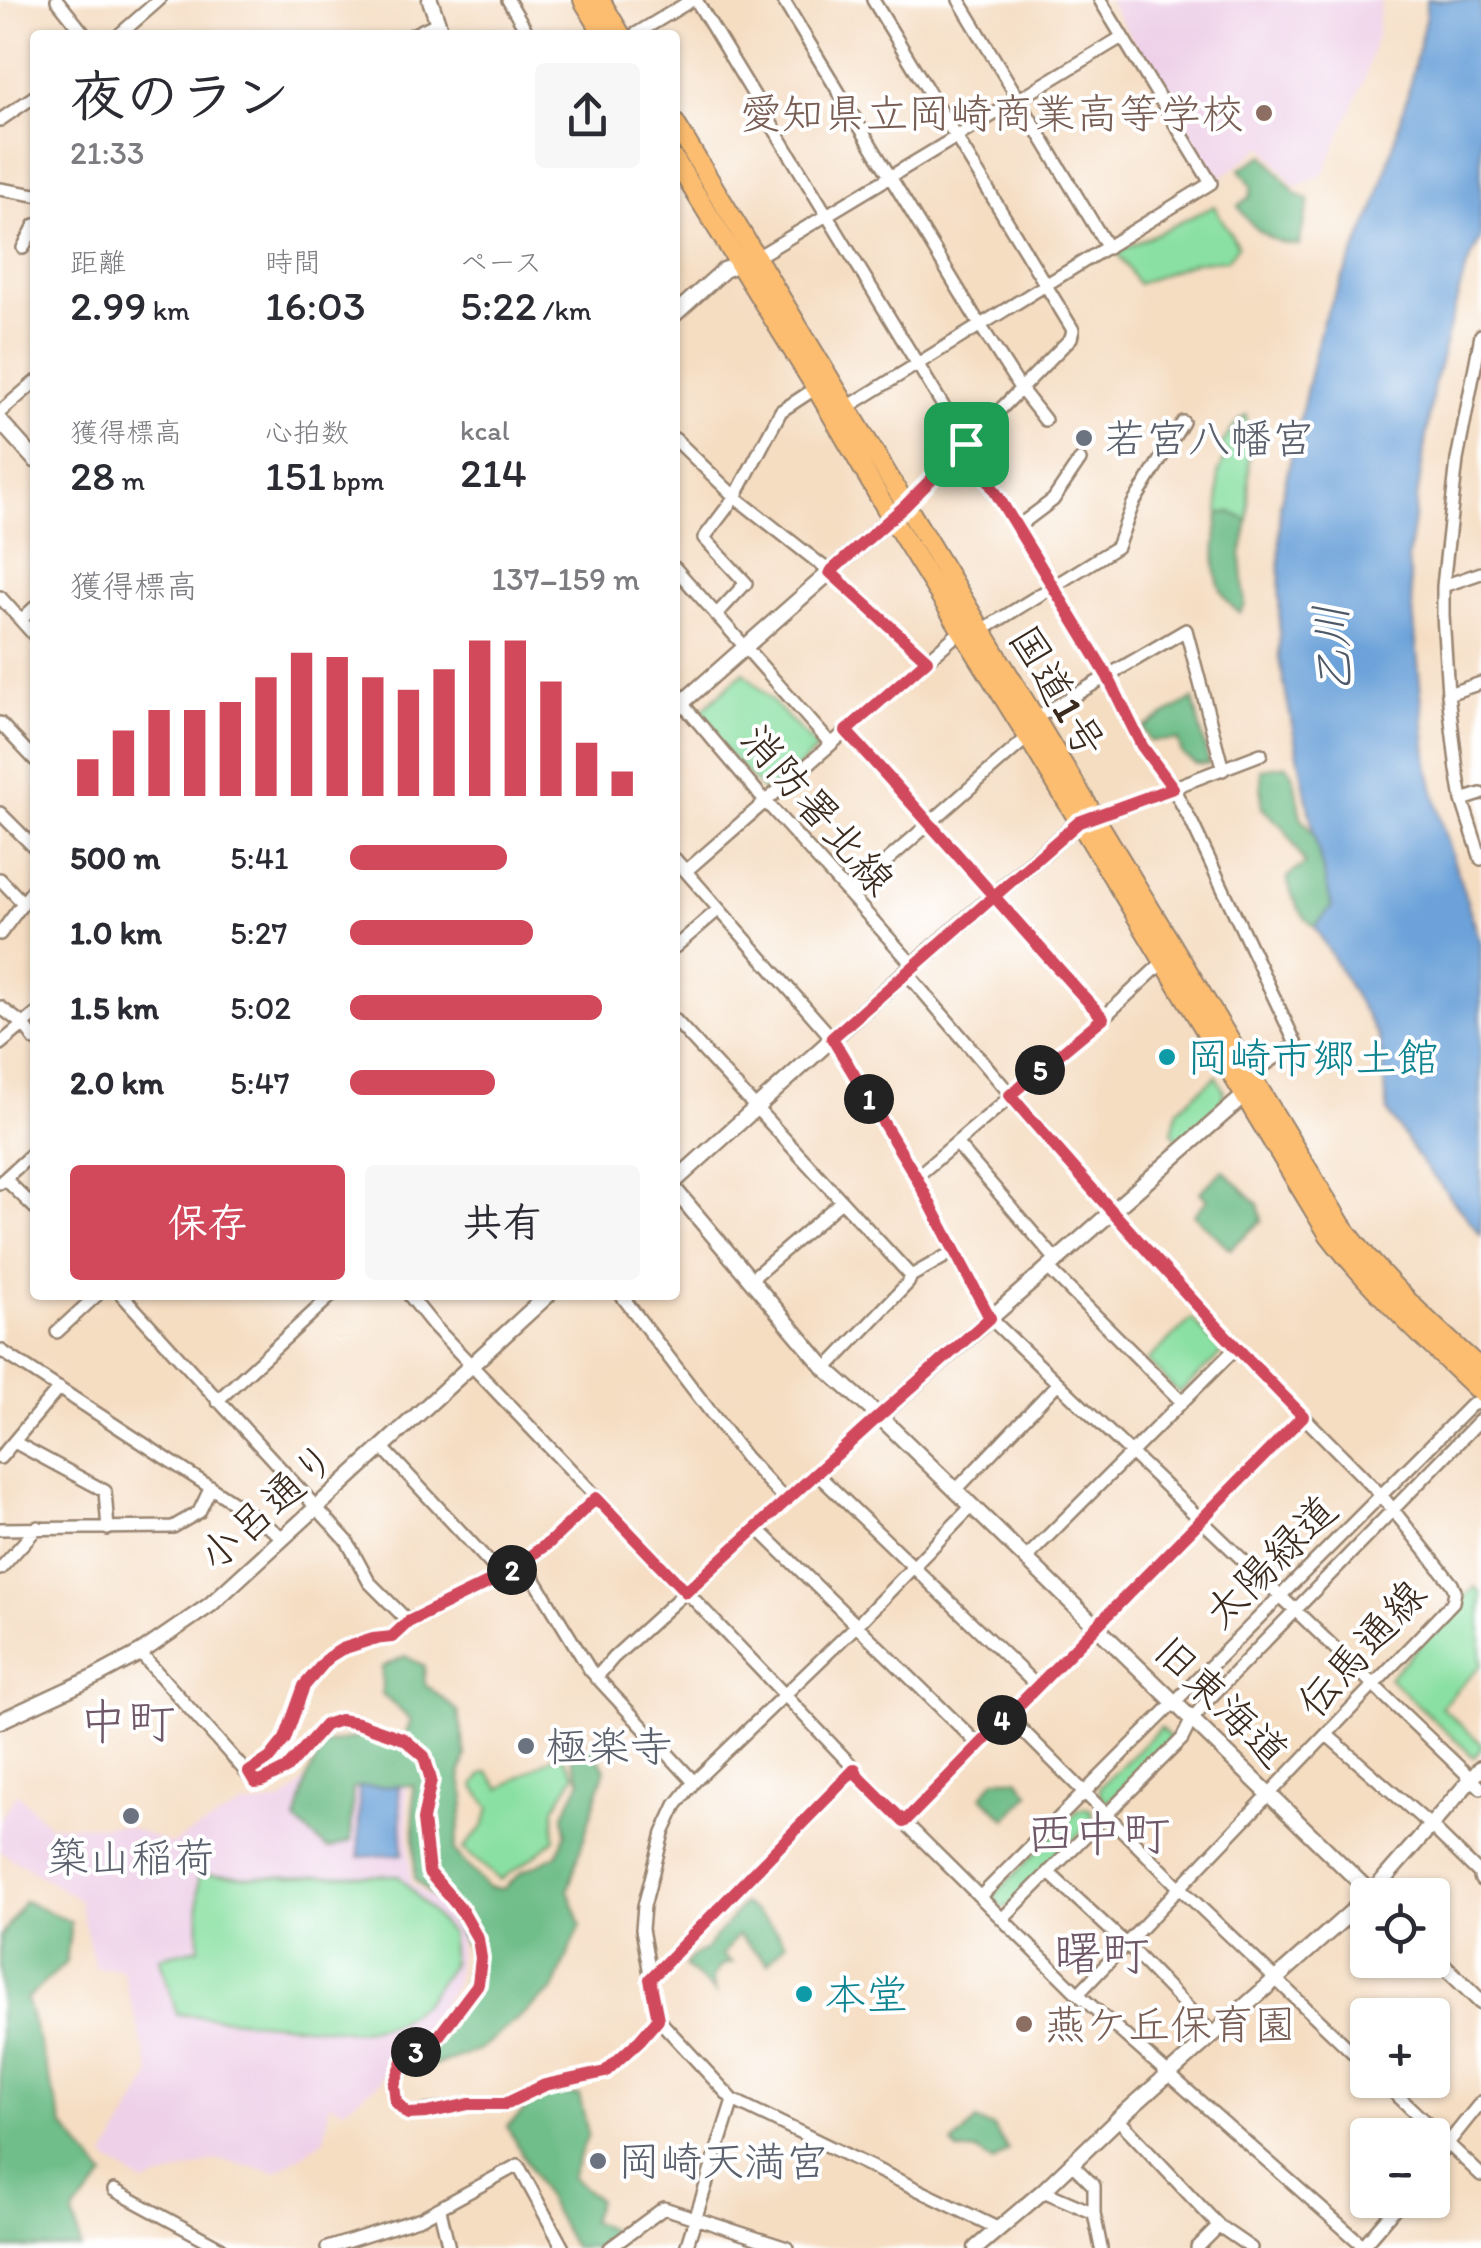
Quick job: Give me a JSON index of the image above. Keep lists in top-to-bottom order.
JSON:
{
  "streets": {
    "highway": ["国道1号"],
    "street": [
      "消防署北線",
      "小呂通り",
      "太陽緑道",
      "伝馬通線",
      "旧東海道"
    ]
  },
  "crossings": [
    ["消防署北線", "太陽緑道"],
    ["消防署北線", "伝馬通線"],
    ["太陽緑道", "伝馬通線"],
    ["太陽緑道", "旧東海道"],
    ["伝馬通線", "旧東海道"]
  ],
  "districts": ["中町", "西中町", "曙町"],
  "water": ["乙川"],
  "places": [
    "愛知県立岡崎商業高等学校",
    "若宮八幡宮",
    "岡崎市郷土館",
    "極楽寺",
    "築山稲荷",
    "本堂",
    "燕ケ丘保育園",
    "岡崎天満宮"
  ],
  "page": {
    "heading": ["夜のラン", "21:33"],
    "stats": [
      ["距離", "2.99 km"],
      ["時間", "16:03"],
      ["ペース", "5:22 /km"],
      ["獲得標高", "28 m"],
      ["心拍数", "151 bpm"],
      ["kcal", "214"]
    ],
    "chart": ["獲得標高", "137–159 m"],
    "list": [
      {
        "name": "500 m",
        "note": "5:41"
      },
      {
        "name": "1.0 km",
        "note": "5:27"
      },
      {
        "name": "1.5 km",
        "note": "5:02"
      },
      {
        "name": "2.0 km",
        "note": "5:47"
      }
    ],
    "pins": [
      "5",
      "1",
      "2",
      "4",
      "3"
    ],
    "buttons": ["保存", "共有"],
    "map_buttons": ["+", "−"]
  }
}
